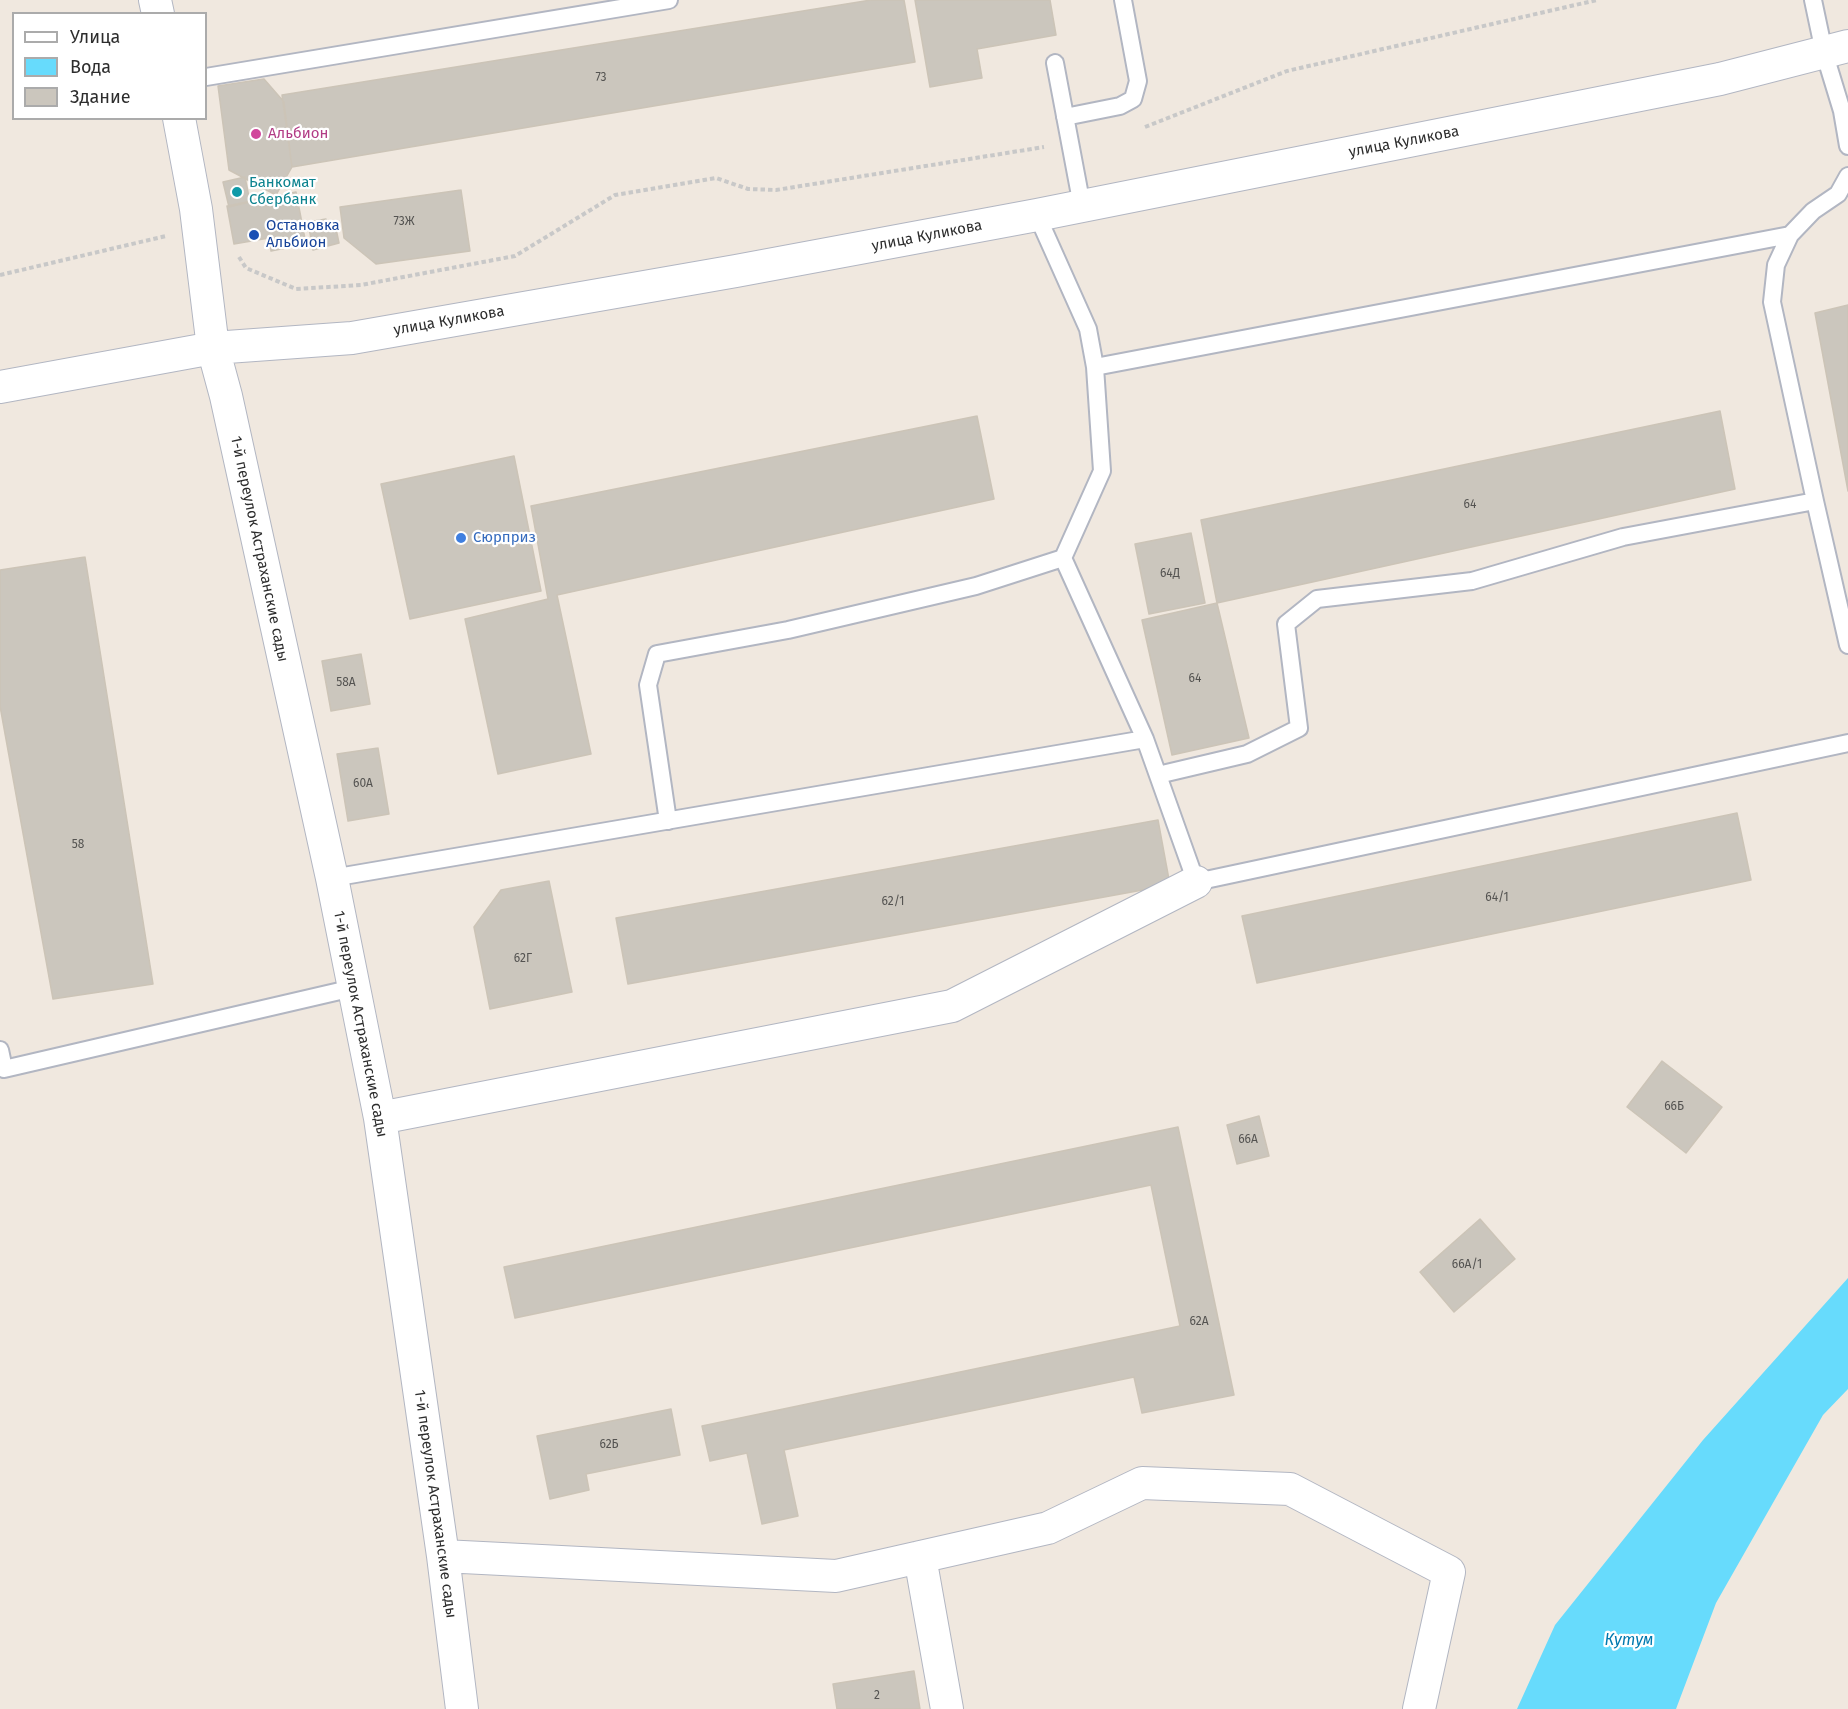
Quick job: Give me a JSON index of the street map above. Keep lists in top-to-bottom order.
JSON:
{
  "streets": {
    "street": ["улица Куликова", "1-й переулок Астраханские сады"]
  },
  "crossings": [
    ["улица Куликова", "1-й переулок Астраханские сады"]
  ],
  "water": ["Кутум"],
  "places": [
    "Альбион",
    "Банкомат Сбербанк",
    "Остановка Альбион",
    "Сюрприз"
  ],
  "house_numbers": [
    "73",
    "73Ж",
    "64",
    "64Д",
    "64",
    "58А",
    "60А",
    "58",
    "64/1",
    "62/1",
    "62Г",
    "66Б",
    "66А",
    "66А/1",
    "62А",
    "62Б",
    "2"
  ],
  "legend": ["Улица", "Вода", "Здание"]
}
